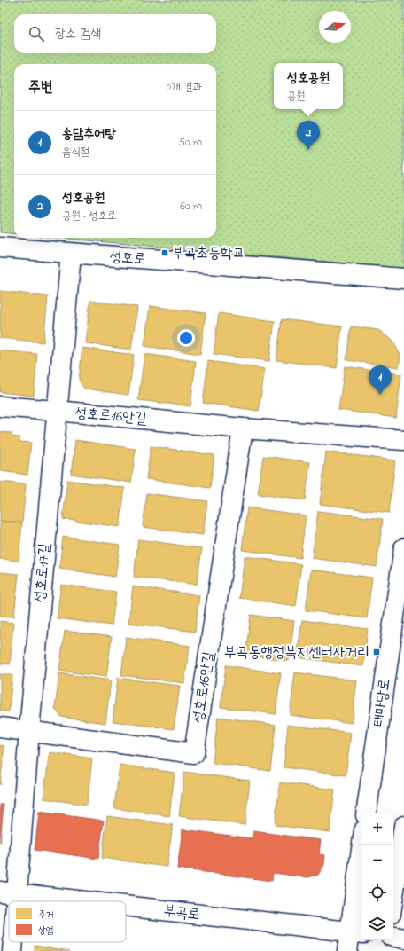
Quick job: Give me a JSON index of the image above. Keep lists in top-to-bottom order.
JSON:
{
  "streets": {
    "street": [
      "성호로",
      "성호로16안길",
      "성호로17길",
      "태마당로",
      "부곡로"
    ]
  },
  "crossings": [
    ["성호로", "성호로17길"],
    ["성호로16안길", "성호로17길"],
    ["성호로17길", "부곡로"]
  ],
  "places": {
    "transit": ["부곡초등학교", "부곡동행정복지센터사거리"]
  },
  "legend": ["주거", "상업"],
  "north": "right",
  "page": {
    "search": "장소 검색",
    "popup": ["성호공원", "공원"],
    "heading": ["주변", "2개 결과"],
    "list": [
      {
        "mark": "1",
        "name": "송담추어탕",
        "note": "음식점",
        "value": "50 m"
      },
      {
        "mark": "2",
        "name": "성호공원",
        "note": "공원 · 성호로",
        "value": "60 m"
      }
    ],
    "pins": ["2", "1"],
    "map_buttons": ["+", "−"]
  }
}
